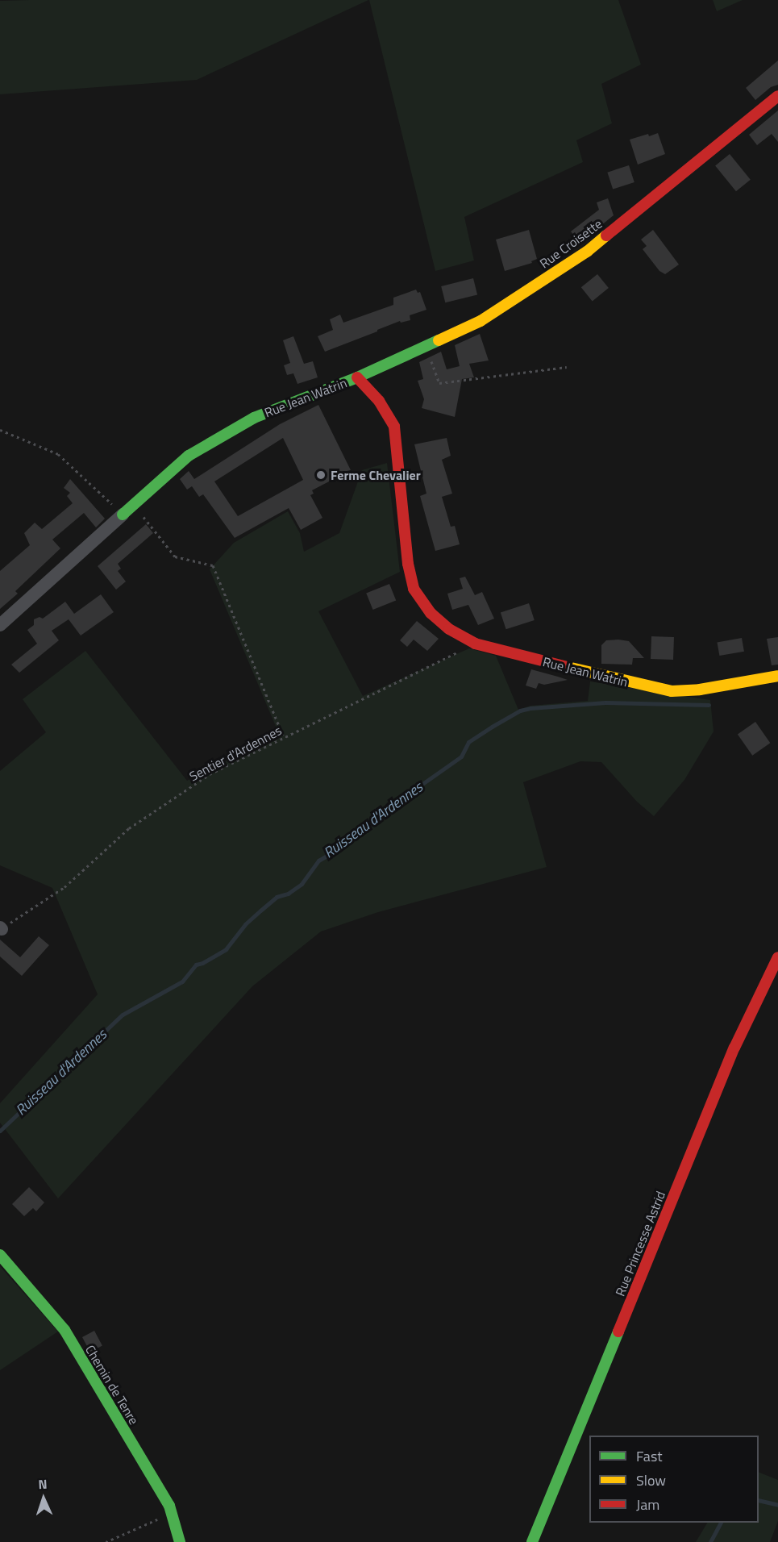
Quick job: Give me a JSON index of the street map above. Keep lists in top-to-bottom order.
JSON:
{
  "streets": {
    "street": [
      "Rue Croisette",
      "Rue Jean Watrin",
      "Rue Princesse Astrid",
      "Chemin de Tenre"
    ],
    "path": ["Sentier d'Ardennes"]
  },
  "crossings": [
    ["Rue Croisette", "Rue Jean Watrin"],
    ["Rue Jean Watrin", "Sentier d'Ardennes"]
  ],
  "water": ["Ruisseau d'Ardennes"],
  "places": ["Ferme Chevalier"],
  "legend": ["Fast", "Slow", "Jam"],
  "north": "top"
}
